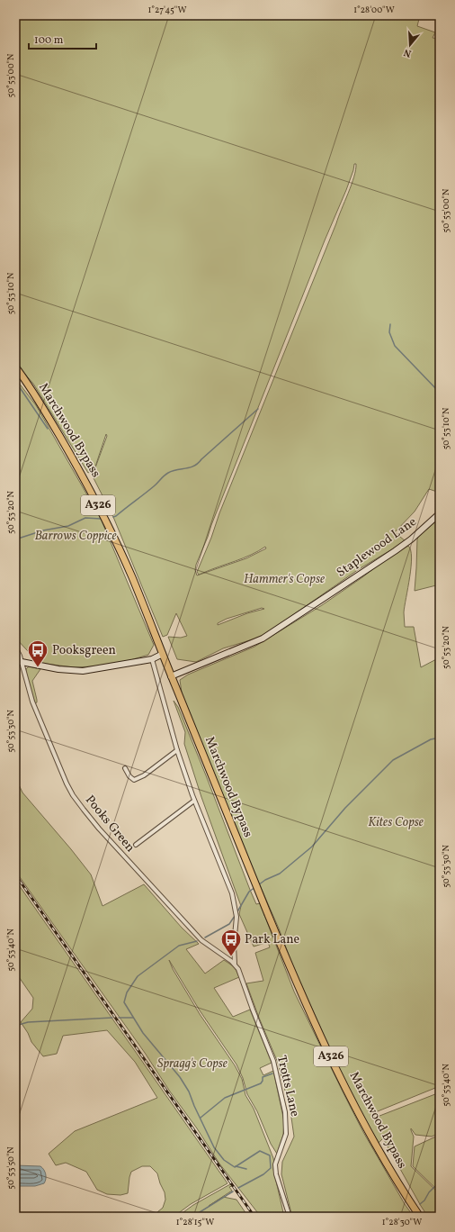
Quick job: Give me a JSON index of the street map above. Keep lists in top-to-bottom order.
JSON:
{
  "streets": {
    "main road": ["Marchwood Bypass", "A326"],
    "street": ["Staplewood Lane", "Pooks Green", "Trotts Lane"]
  },
  "crossings": [
    ["Marchwood Bypass", "Staplewood Lane"],
    ["Pooks Green", "Trotts Lane"]
  ],
  "parks": [
    "Barrows Coppice",
    "Hammer's Copse",
    "Kites Copse",
    "Spragg's Copse"
  ],
  "places": {
    "bus stop": ["Pooksgreen", "Park Lane"]
  },
  "scale_bar": "100 m",
  "north": "bottom",
  "coordinates": [
    "1°27'45\"W",
    "1°28'00\"W",
    "50°53'00\"N",
    "50°53'10\"N",
    "50°53'20\"N",
    "50°53'30\"N",
    "50°53'40\"N",
    "50°53'50\"N",
    "1°28'15\"W",
    "1°28'30\"W"
  ]
}
